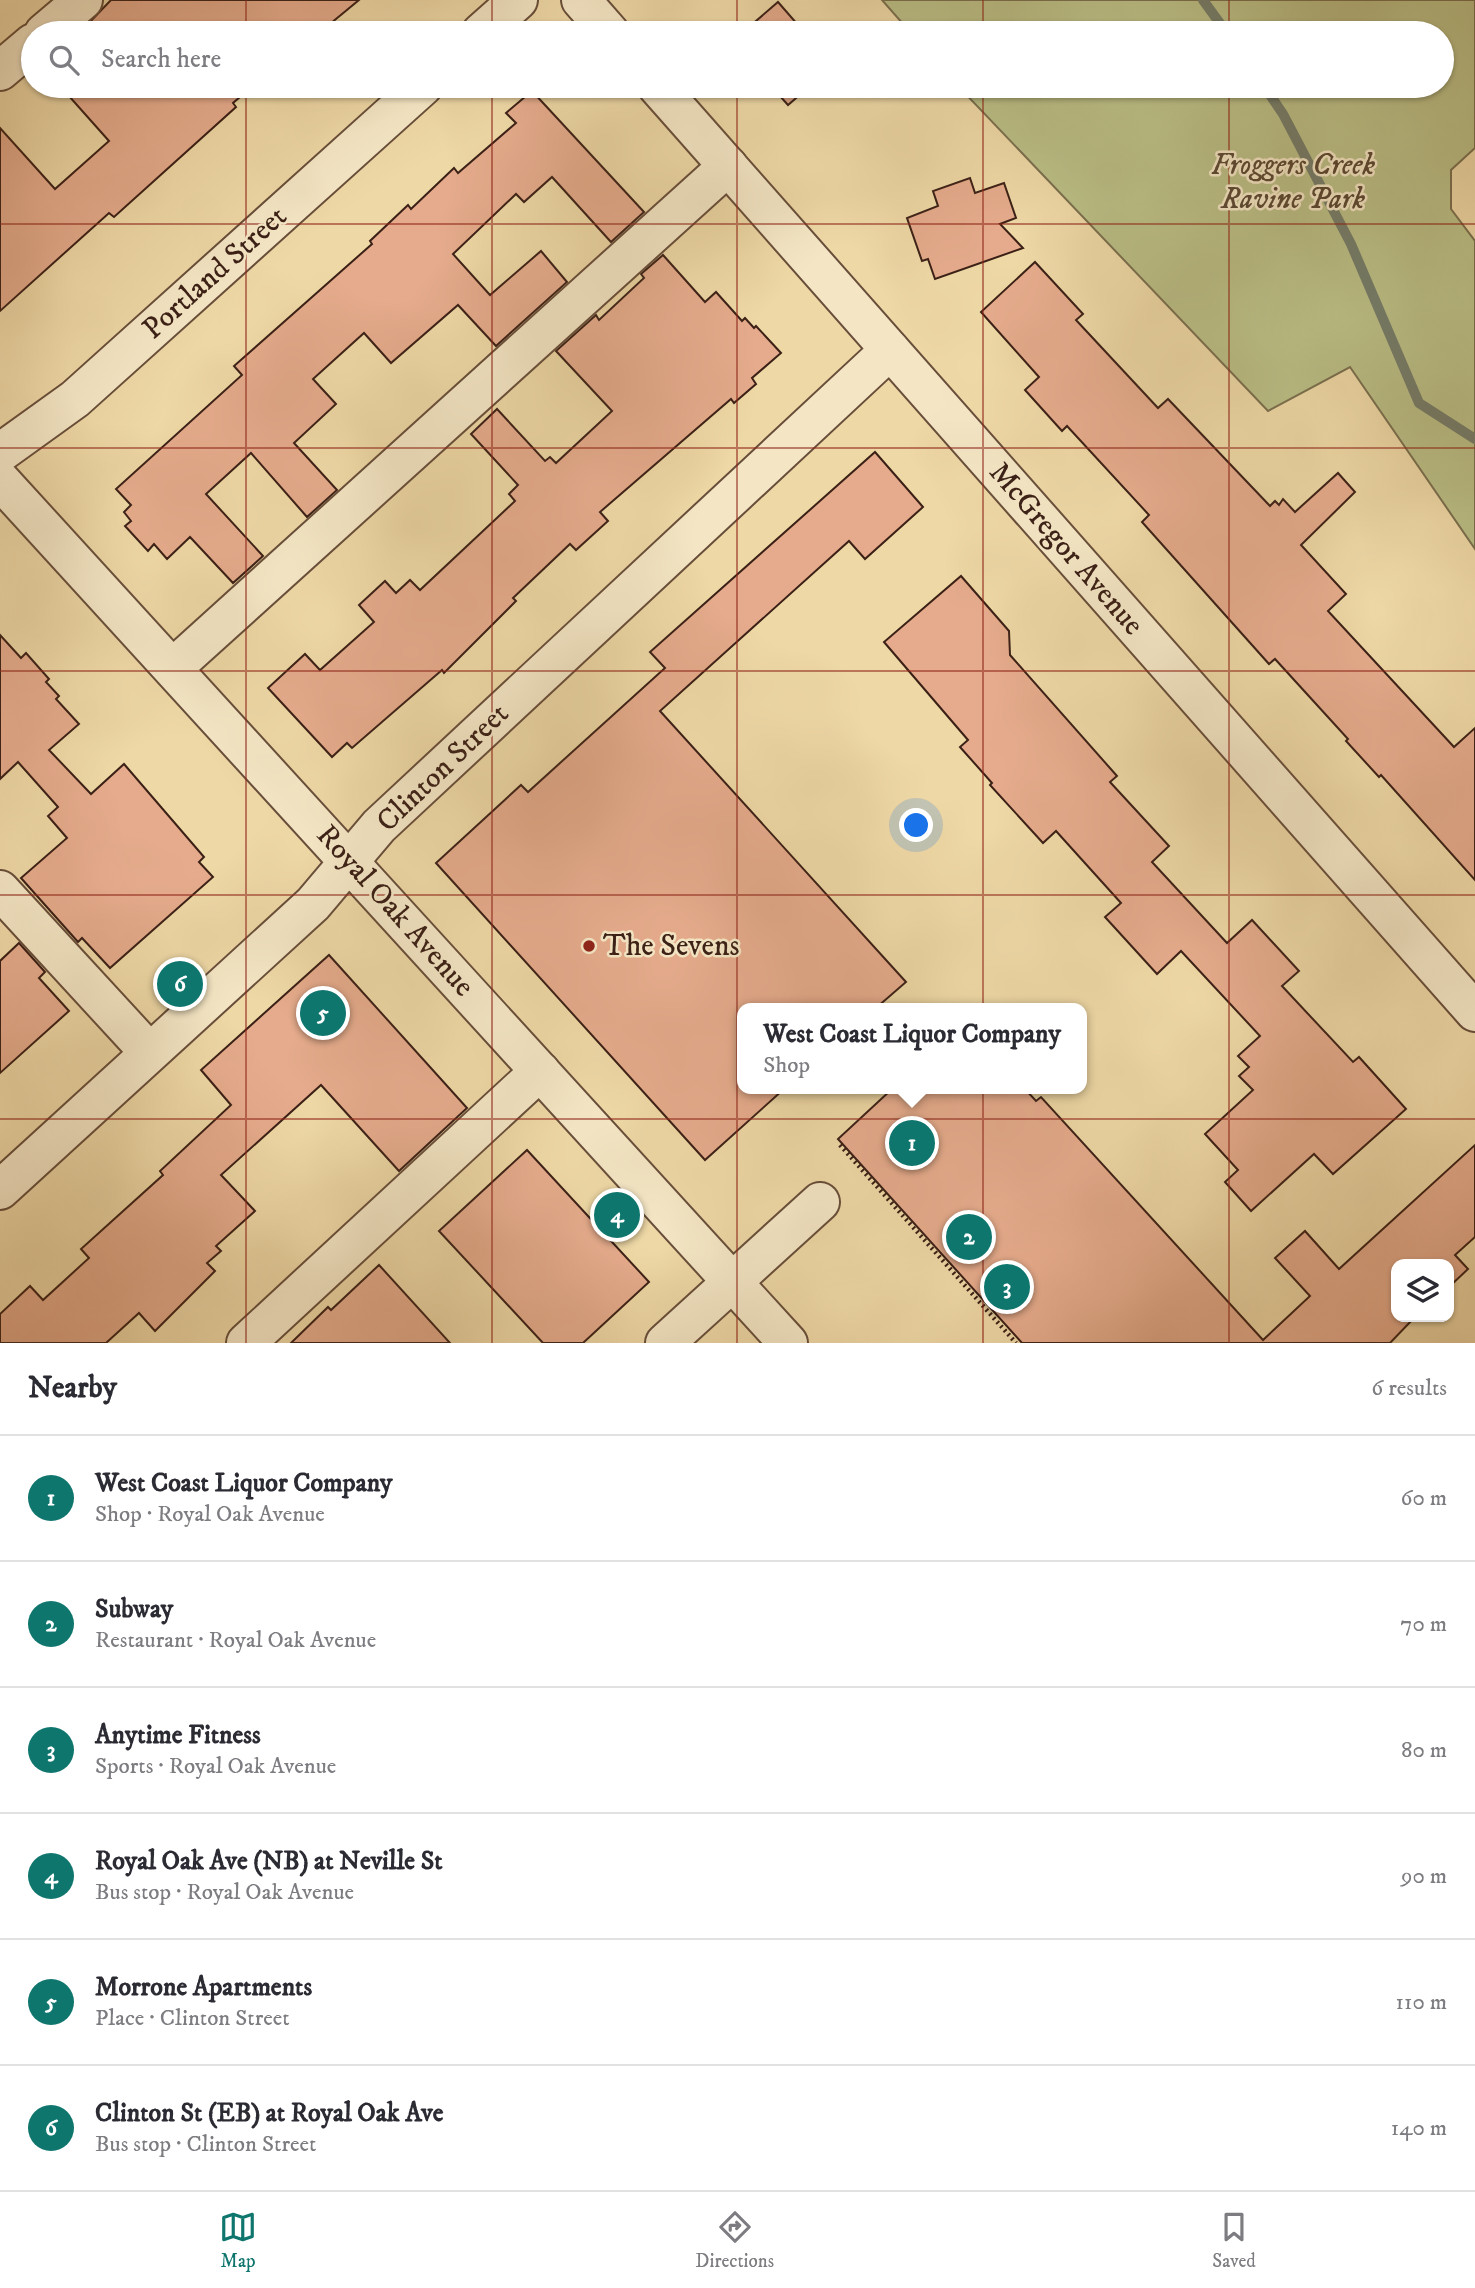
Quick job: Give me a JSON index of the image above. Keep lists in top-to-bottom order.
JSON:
{
  "streets": {
    "street": [
      "Portland Street",
      "McGregor Avenue",
      "Clinton Street",
      "Royal Oak Avenue"
    ]
  },
  "crossings": [
    ["McGregor Avenue", "Clinton Street"],
    ["Clinton Street", "Royal Oak Avenue"]
  ],
  "parks": ["Froggers Creek Ravine Park"],
  "places": ["The Sevens"],
  "page": {
    "search": "Search here",
    "pins": [
      "6",
      "5",
      "1",
      "4",
      "2",
      "3"
    ],
    "popup": ["West Coast Liquor Company", "Shop"],
    "heading": ["Nearby", "6 results"],
    "list": [
      {
        "mark": "1",
        "name": "West Coast Liquor Company",
        "note": "Shop · Royal Oak Avenue",
        "value": "60 m"
      },
      {
        "mark": "2",
        "name": "Subway",
        "note": "Restaurant · Royal Oak Avenue",
        "value": "70 m"
      },
      {
        "mark": "3",
        "name": "Anytime Fitness",
        "note": "Sports · Royal Oak Avenue",
        "value": "80 m"
      },
      {
        "mark": "4",
        "name": "Royal Oak Ave (NB) at Neville St",
        "note": "Bus stop · Royal Oak Avenue",
        "value": "90 m"
      },
      {
        "mark": "5",
        "name": "Morrone Apartments",
        "note": "Place · Clinton Street",
        "value": "110 m"
      },
      {
        "mark": "6",
        "name": "Clinton St (EB) at Royal Oak Ave",
        "note": "Bus stop · Clinton Street",
        "value": "140 m"
      }
    ],
    "nav": ["Map", "Directions", "Saved"]
  }
}
